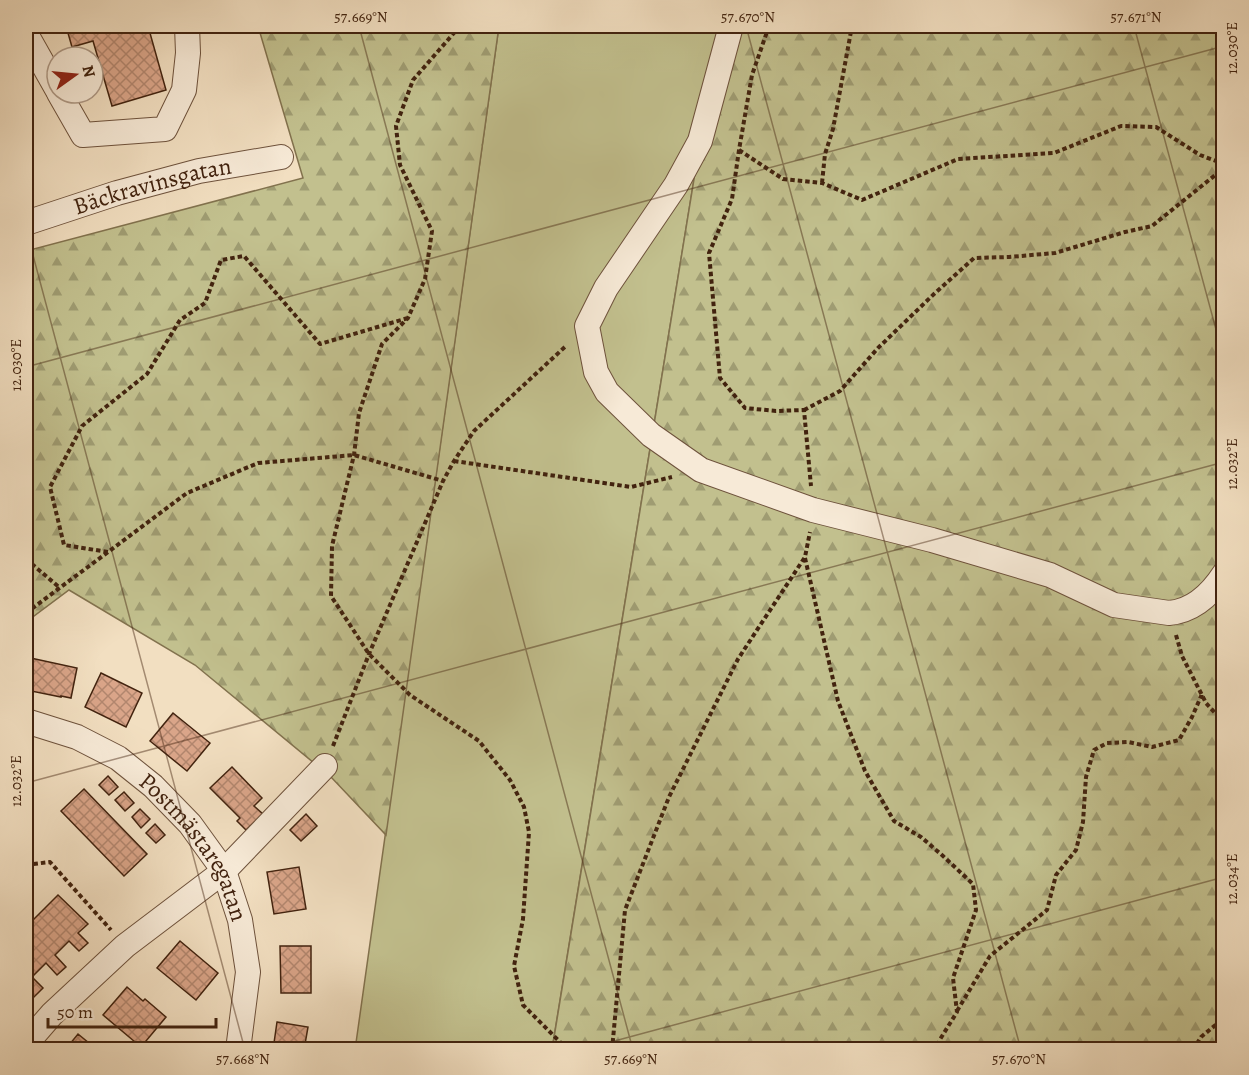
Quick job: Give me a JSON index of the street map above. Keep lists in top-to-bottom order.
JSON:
{
  "streets": {
    "street": ["Bäckravinsgatan", "Postmästaregatan"]
  },
  "scale_bar": "50 m",
  "north": "right",
  "coordinates": [
    "57.669°N",
    "57.670°N",
    "57.671°N",
    "12.030°E",
    "12.032°E",
    "12.034°E",
    "57.668°N"
  ]
}
